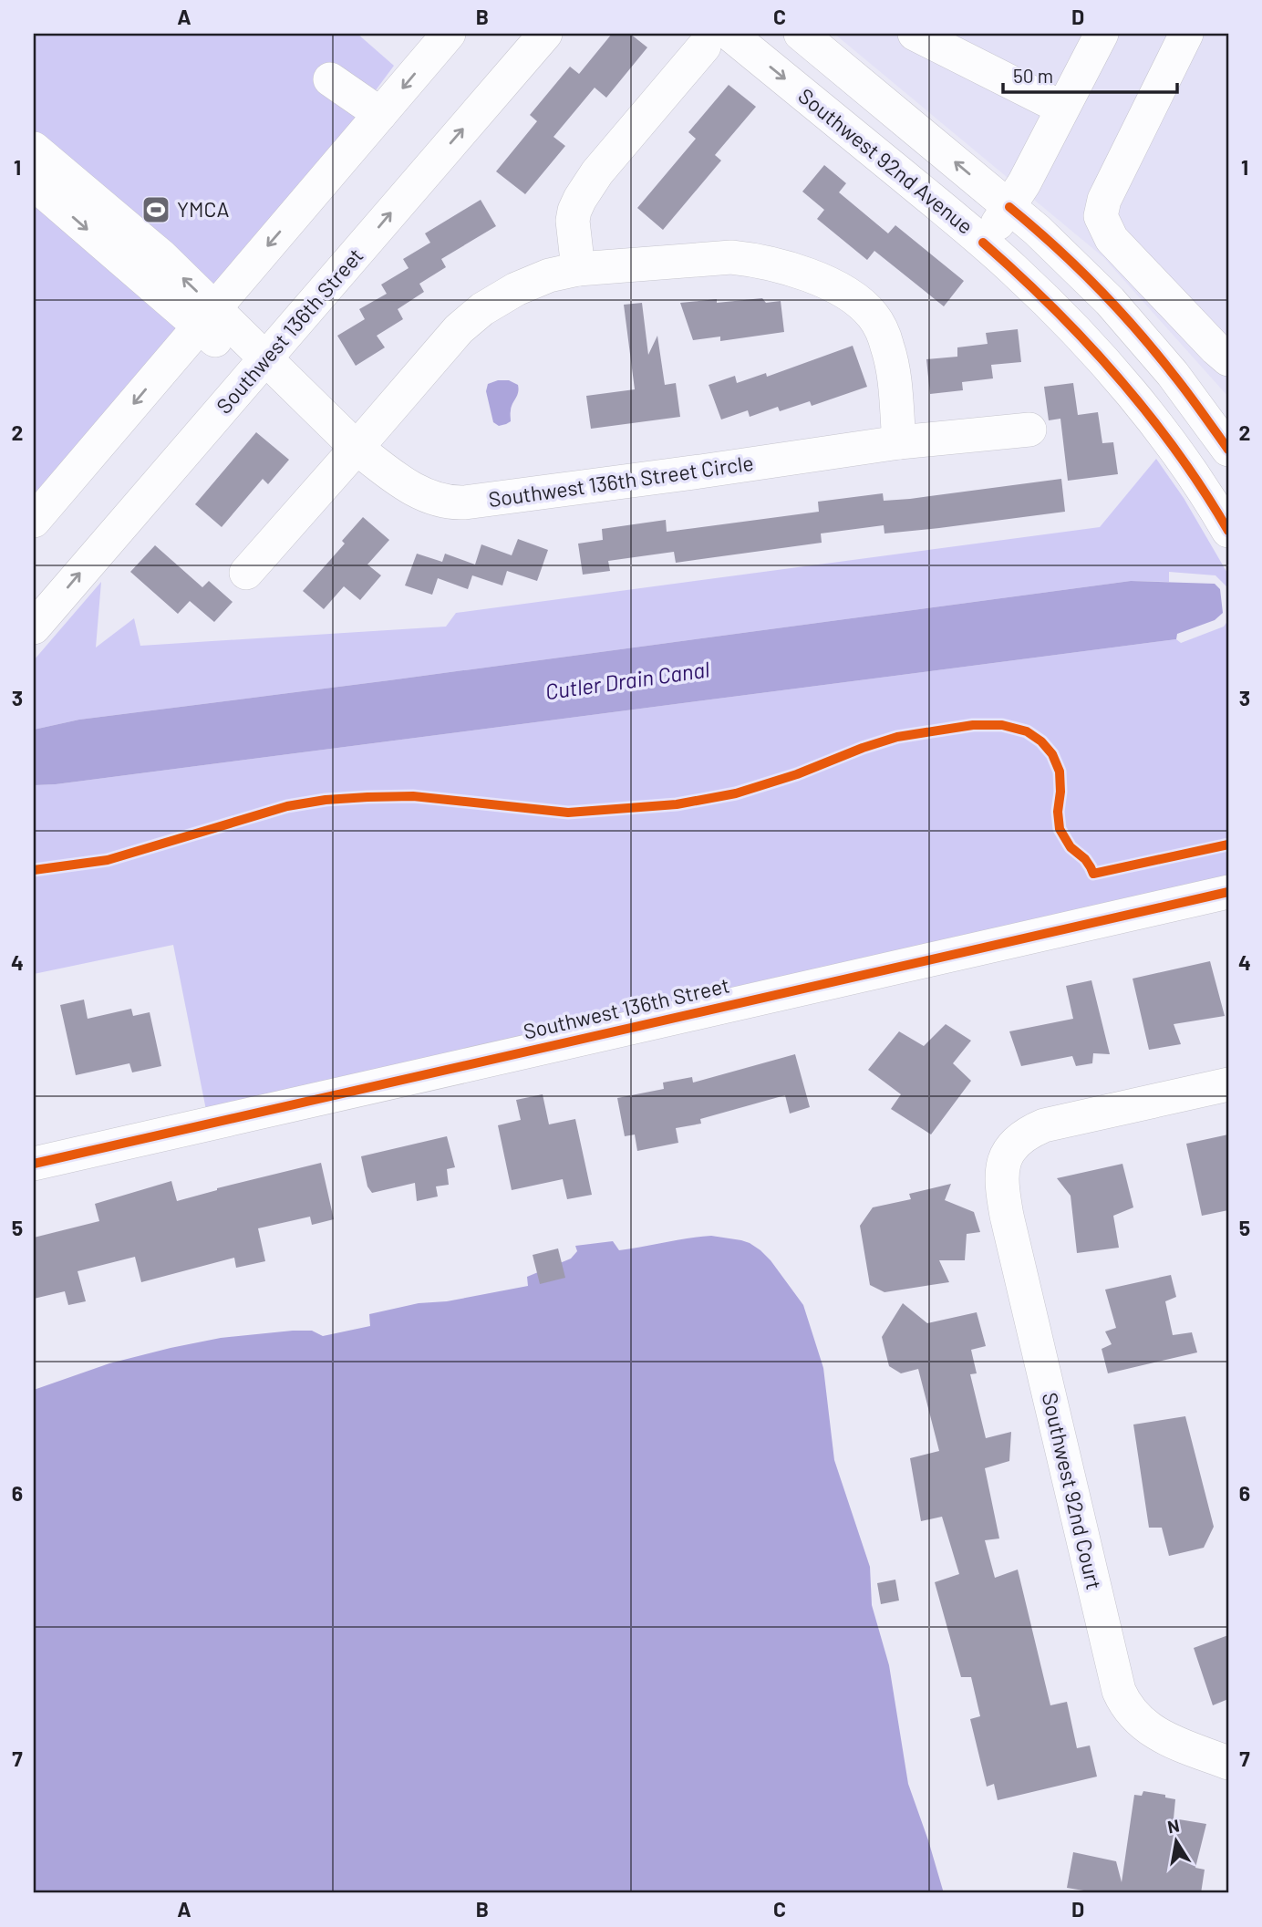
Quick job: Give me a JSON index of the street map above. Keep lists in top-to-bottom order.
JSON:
{
  "streets": {
    "street": [
      "Southwest 92nd Avenue",
      "Southwest 136th Street",
      "Southwest 136th Street Circle",
      "Southwest 92nd Court"
    ]
  },
  "crossings": [
    ["Southwest 136th Street", "Southwest 136th Street Circle"]
  ],
  "water": ["Cutler Drain Canal"],
  "places": {
    "sports": ["YMCA"]
  },
  "scale_bar": "50 m",
  "north": "top",
  "grid": {
    "columns": [
      "A",
      "B",
      "C",
      "D"
    ],
    "rows": [
      "1",
      "2",
      "3",
      "4",
      "5",
      "6",
      "7"
    ]
  }
}
